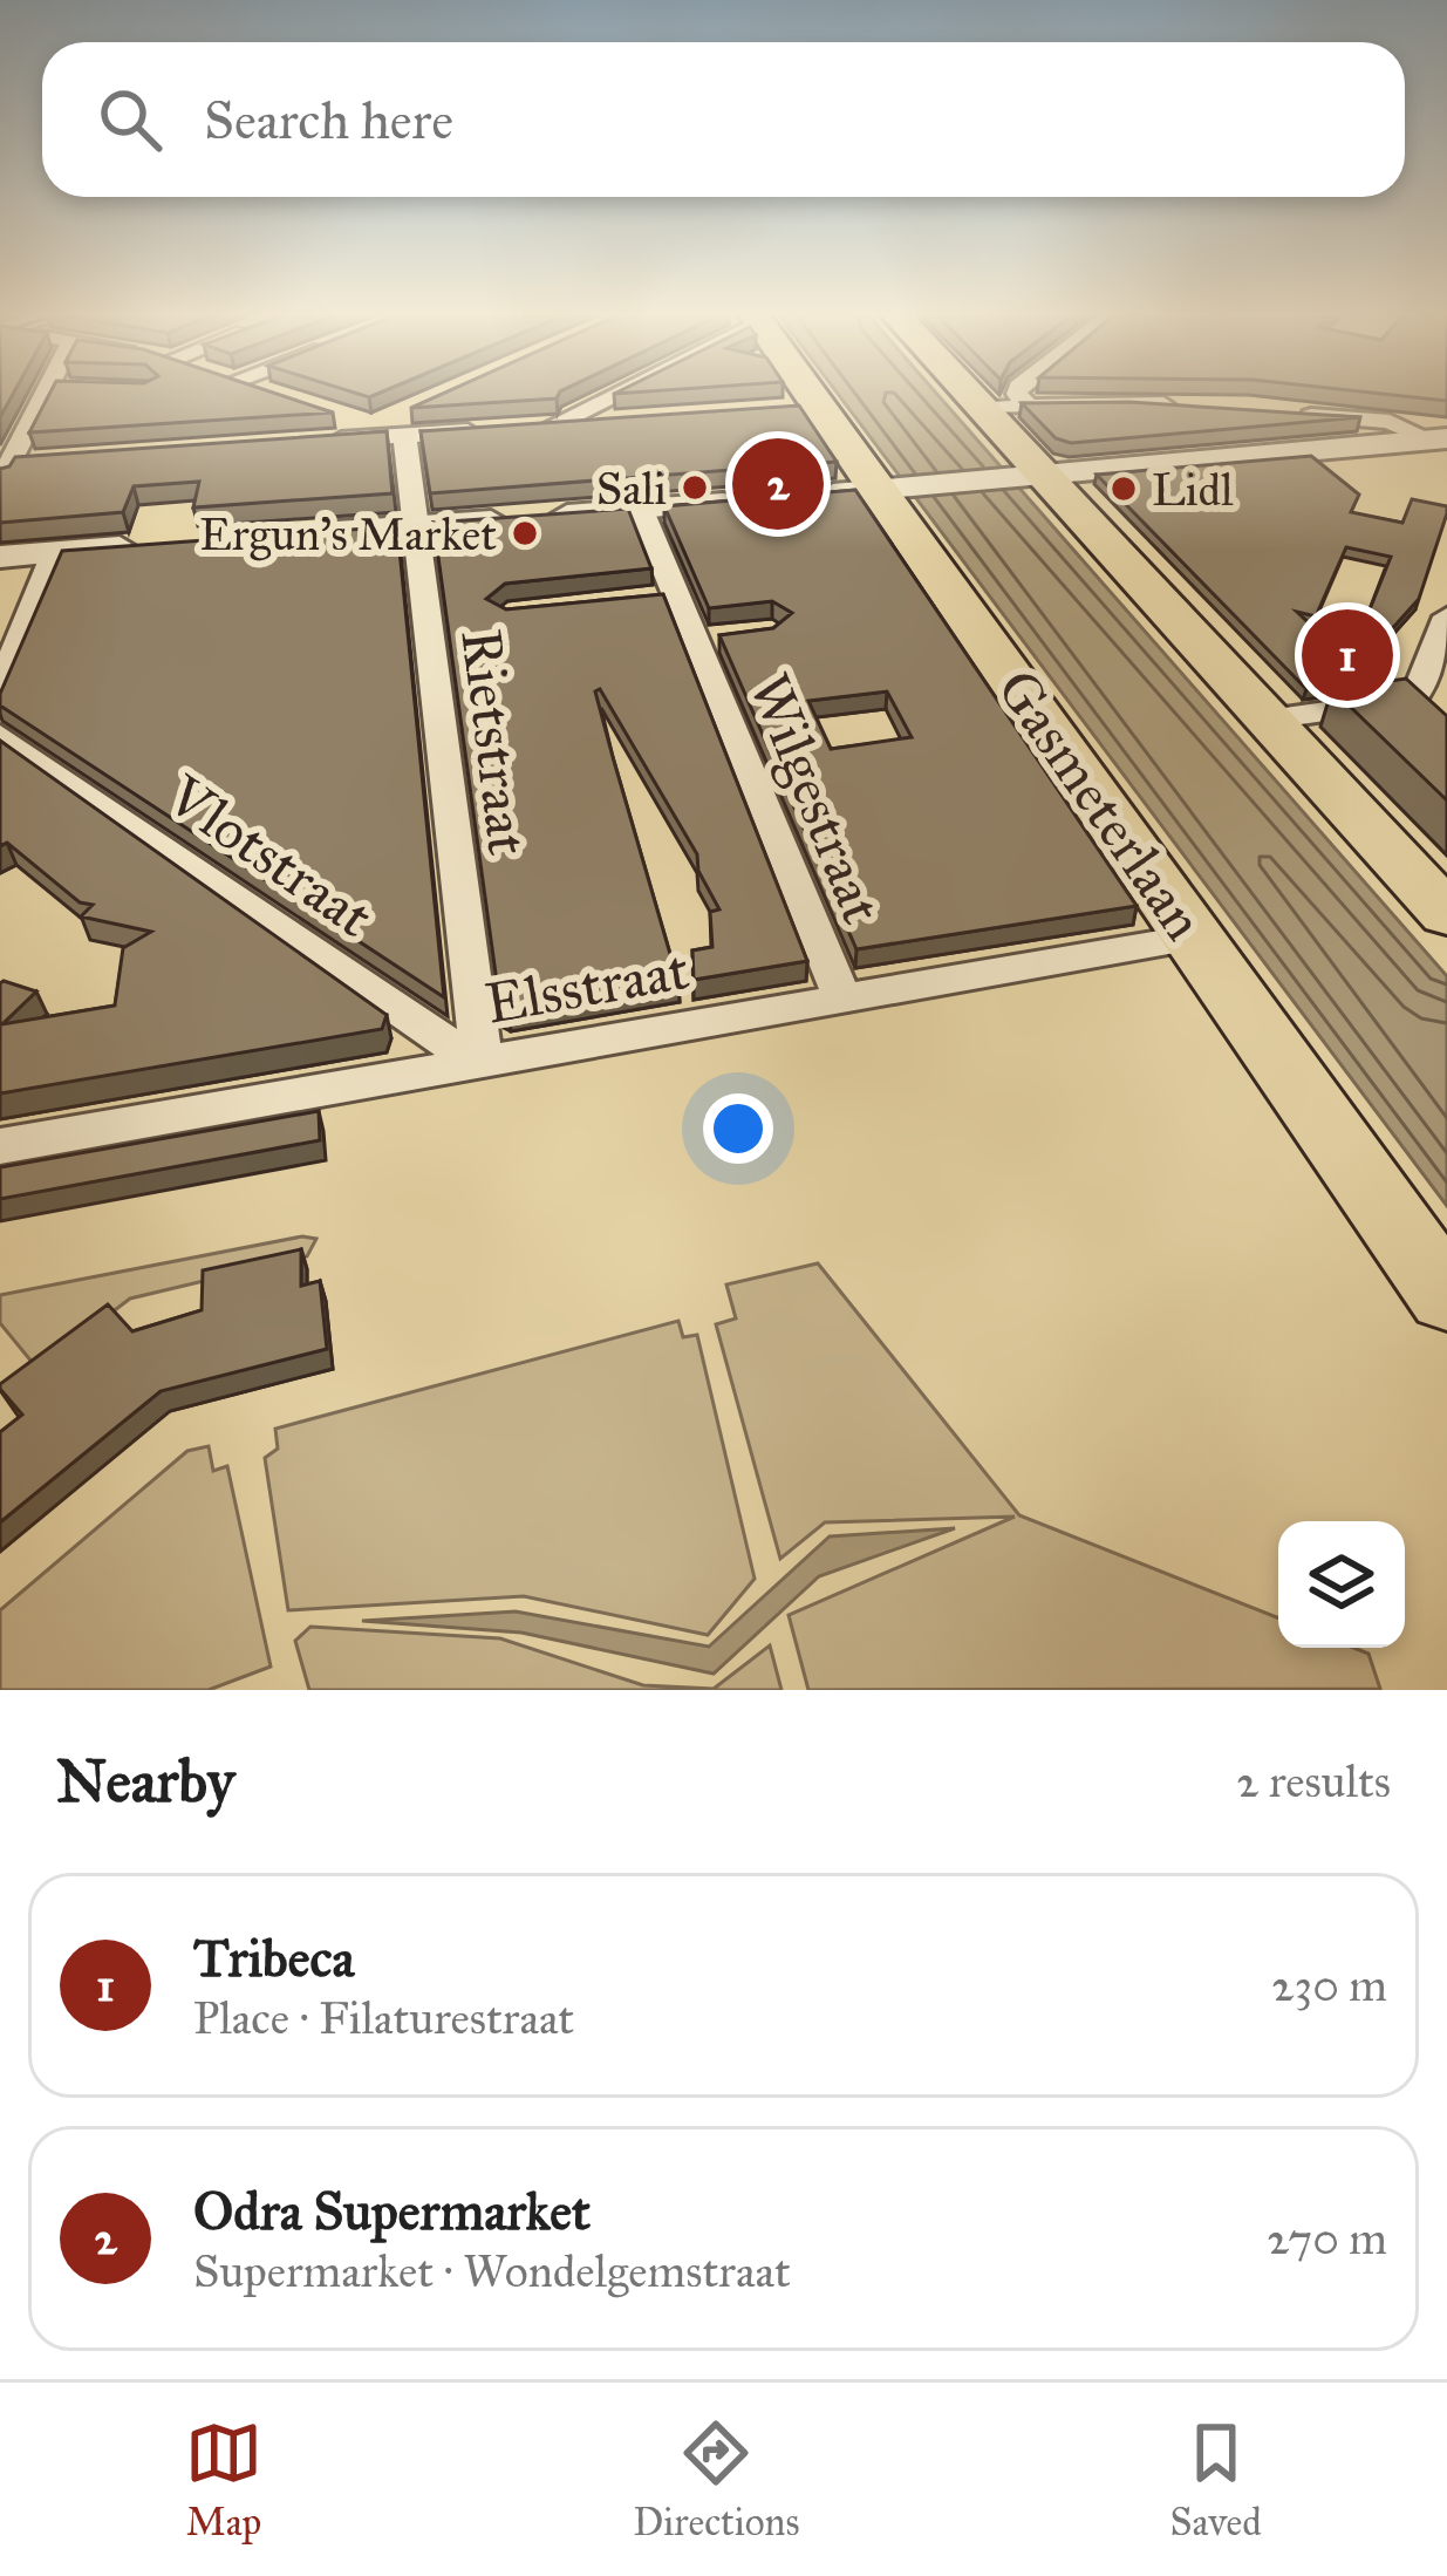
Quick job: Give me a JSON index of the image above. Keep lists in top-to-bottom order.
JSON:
{
  "streets": {
    "main road": ["Gasmeterlaan"],
    "street": [
      "Rietstraat",
      "Wilgestraat",
      "Vlotstraat",
      "Elsstraat"
    ]
  },
  "crossings": [
    ["Rietstraat", "Vlotstraat"],
    ["Rietstraat", "Elsstraat"],
    ["Wilgestraat", "Elsstraat"],
    ["Gasmeterlaan", "Elsstraat"],
    ["Vlotstraat", "Elsstraat"]
  ],
  "places": ["Sali", "Lidl", "Ergun's Market"],
  "page": {
    "search": "Search here",
    "pins": ["2", "1"],
    "heading": ["Nearby", "2 results"],
    "list": [
      {
        "mark": "1",
        "name": "Tribeca",
        "note": "Place · Filaturestraat",
        "value": "230 m"
      },
      {
        "mark": "2",
        "name": "Odra Supermarket",
        "note": "Supermarket · Wondelgemstraat",
        "value": "270 m"
      }
    ],
    "nav": ["Map", "Directions", "Saved"]
  }
}
